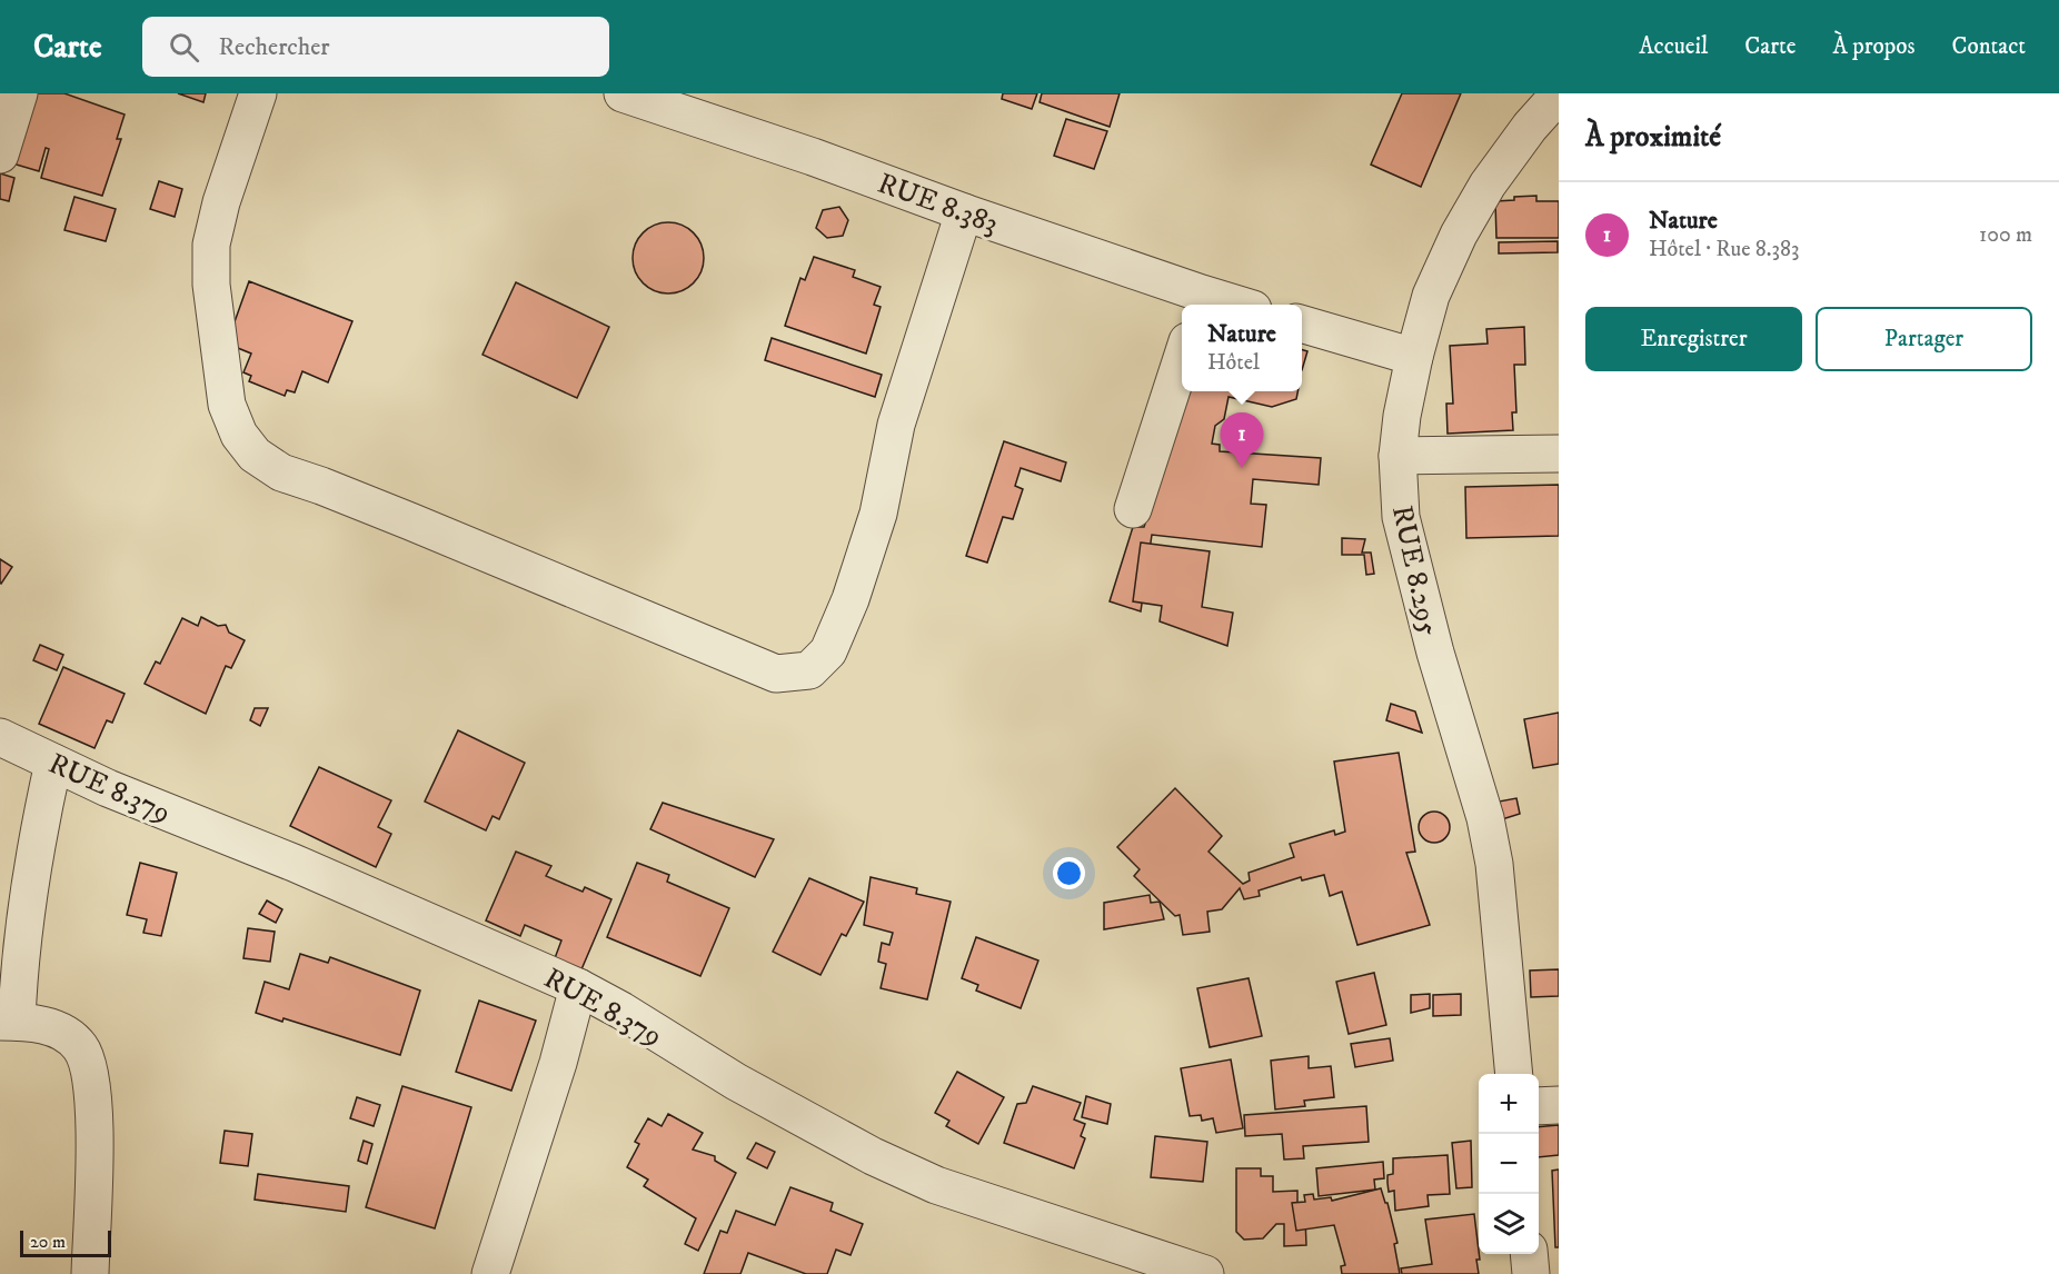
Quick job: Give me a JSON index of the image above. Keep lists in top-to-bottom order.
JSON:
{
  "streets": {
    "street": ["RUE 8.383", "RUE 8.295", "RUE 8.379"]
  },
  "scale_bar": "20 m",
  "page": {
    "header": "Carte",
    "search": "Rechercher",
    "nav": [
      "Accueil",
      "Carte",
      "À propos",
      "Contact"
    ],
    "heading": "À proximité",
    "list": [
      {
        "mark": "1",
        "name": "Nature",
        "note": "Hôtel · Rue 8.383",
        "value": "100 m"
      }
    ],
    "buttons": ["Enregistrer", "Partager"],
    "popup": ["Nature", "Hôtel"],
    "pins": "1",
    "map_buttons": ["+", "−"],
    "scale": "20 m"
  }
}
